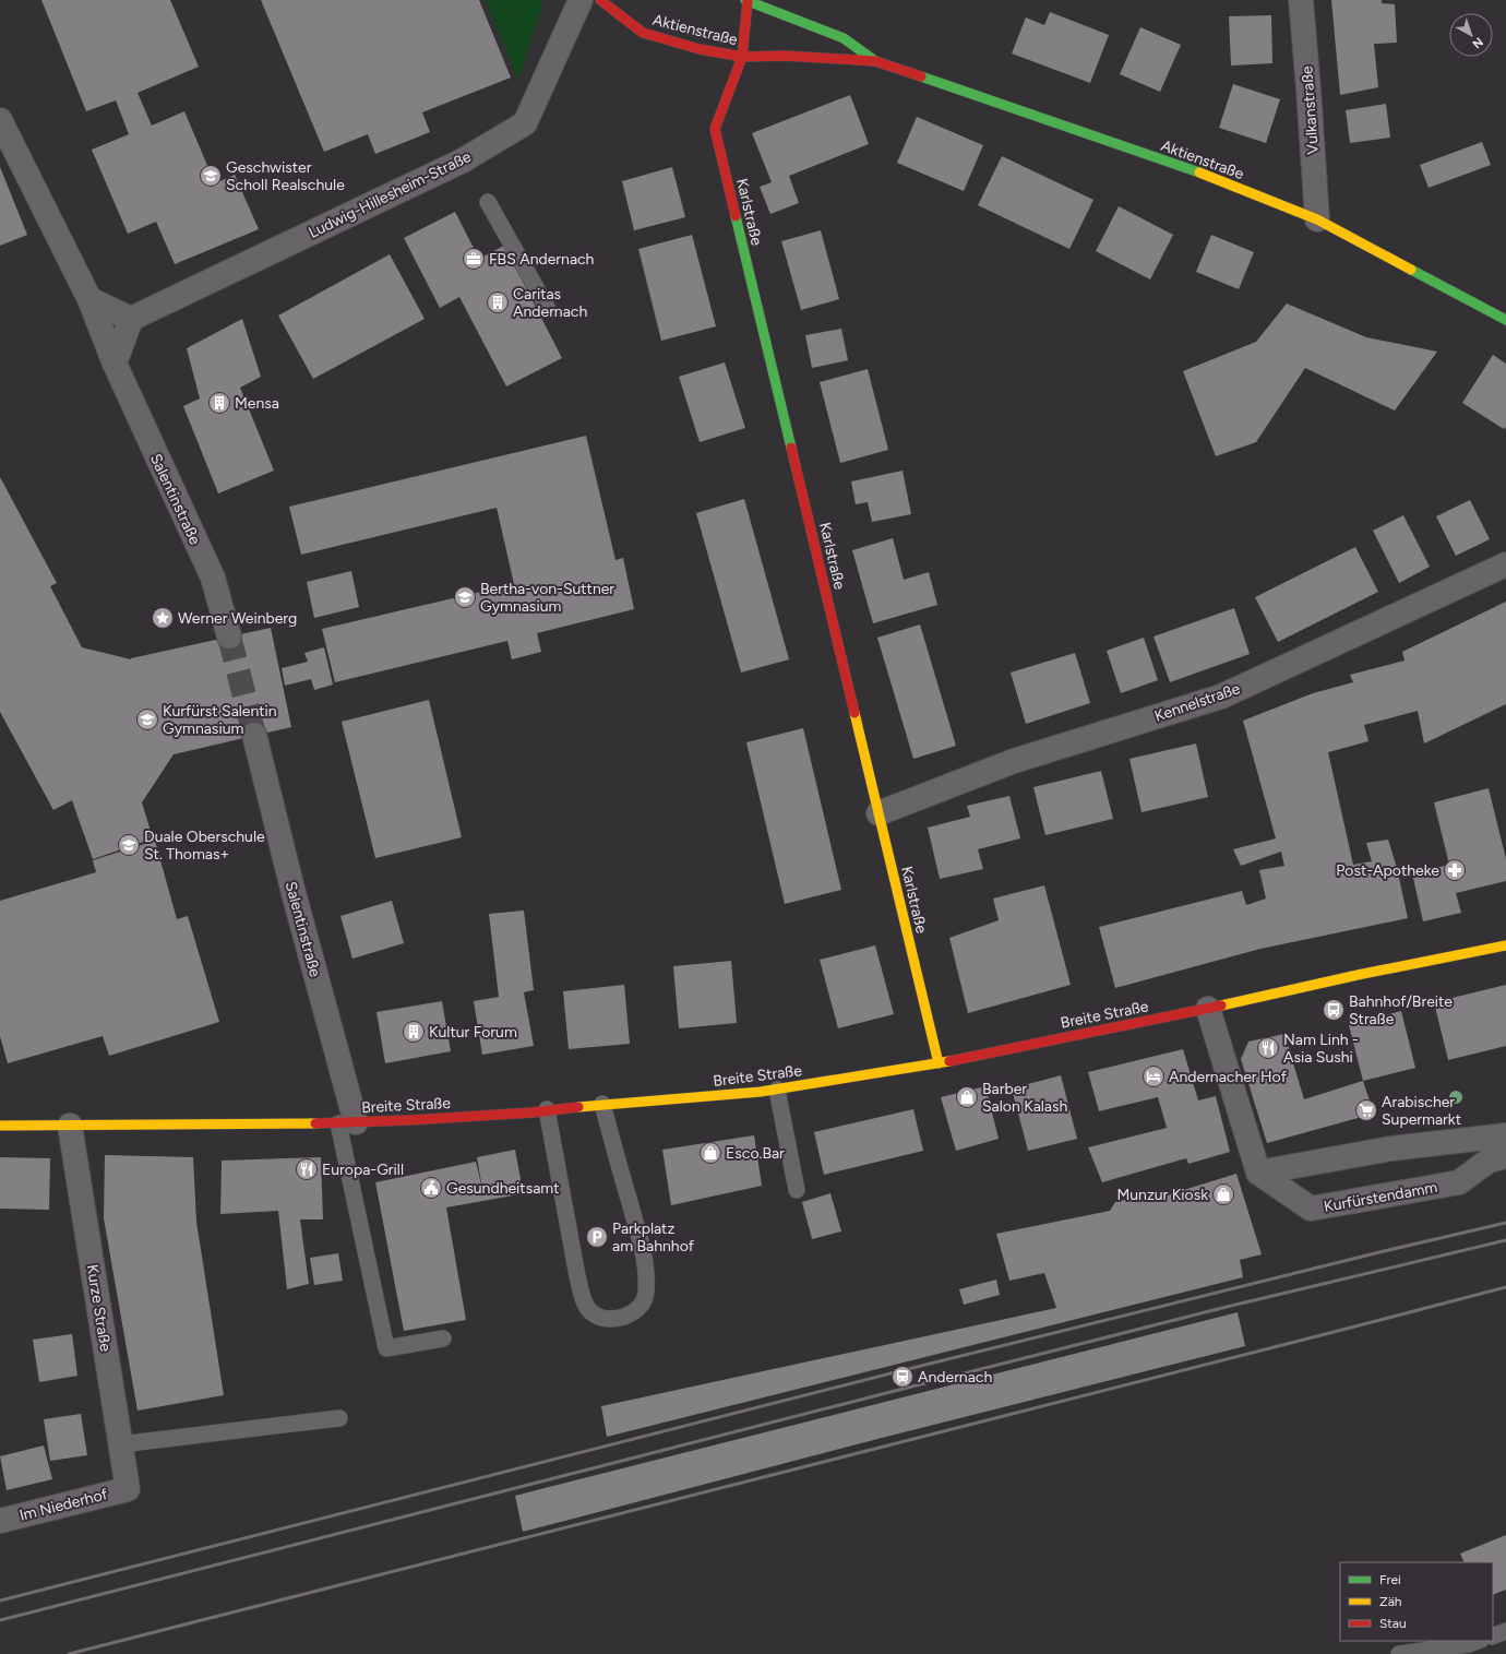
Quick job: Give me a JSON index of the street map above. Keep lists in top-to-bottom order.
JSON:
{
  "streets": {
    "street": [
      "Aktienstraße",
      "Vulkanstraße",
      "Ludwig-Hillesheim-Straße",
      "Karlstraße",
      "Salentinstraße",
      "Kennelstraße",
      "Breite Straße",
      "Kurfürstendamm",
      "Kurze Straße",
      "Im Niederhof"
    ]
  },
  "crossings": [
    ["Aktienstraße", "Vulkanstraße"],
    ["Aktienstraße", "Karlstraße"],
    ["Karlstraße", "Kennelstraße"],
    ["Karlstraße", "Breite Straße"],
    ["Salentinstraße", "Breite Straße"],
    ["Breite Straße", "Kurze Straße"],
    ["Kurze Straße", "Im Niederhof"]
  ],
  "places": {
    "school or university": [
      "Geschwister Scholl Realschule",
      "Bertha-von-Suttner Gymnasium",
      "Kurfürst Salentin Gymnasium",
      "Duale Oberschule St. Thomas+"
    ],
    "office": ["FBS Andernach"],
    "building": ["Caritas Andernach", "Mensa", "Kultur Forum"],
    "place": ["Werner Weinberg"],
    "pharmacy": ["Post-Apotheke"],
    "bus stop": ["Bahnhof/Breite Straße"],
    "restaurant": ["Nam Linh - Asia Sushi", "Europa-Grill"],
    "hotel": ["Andernacher Hof"],
    "shop": ["Barber Salon Kalash", "Esco.Bar", "Munzur Kiosk"],
    "supermarket": ["Arabischer Supermarkt"],
    "public building": ["Gesundheitsamt"],
    "parking": ["Parkplatz am Bahnhof"],
    "station": ["Andernach"]
  },
  "legend": ["Frei", "Zäh", "Stau"],
  "north": "bottom right"
}
